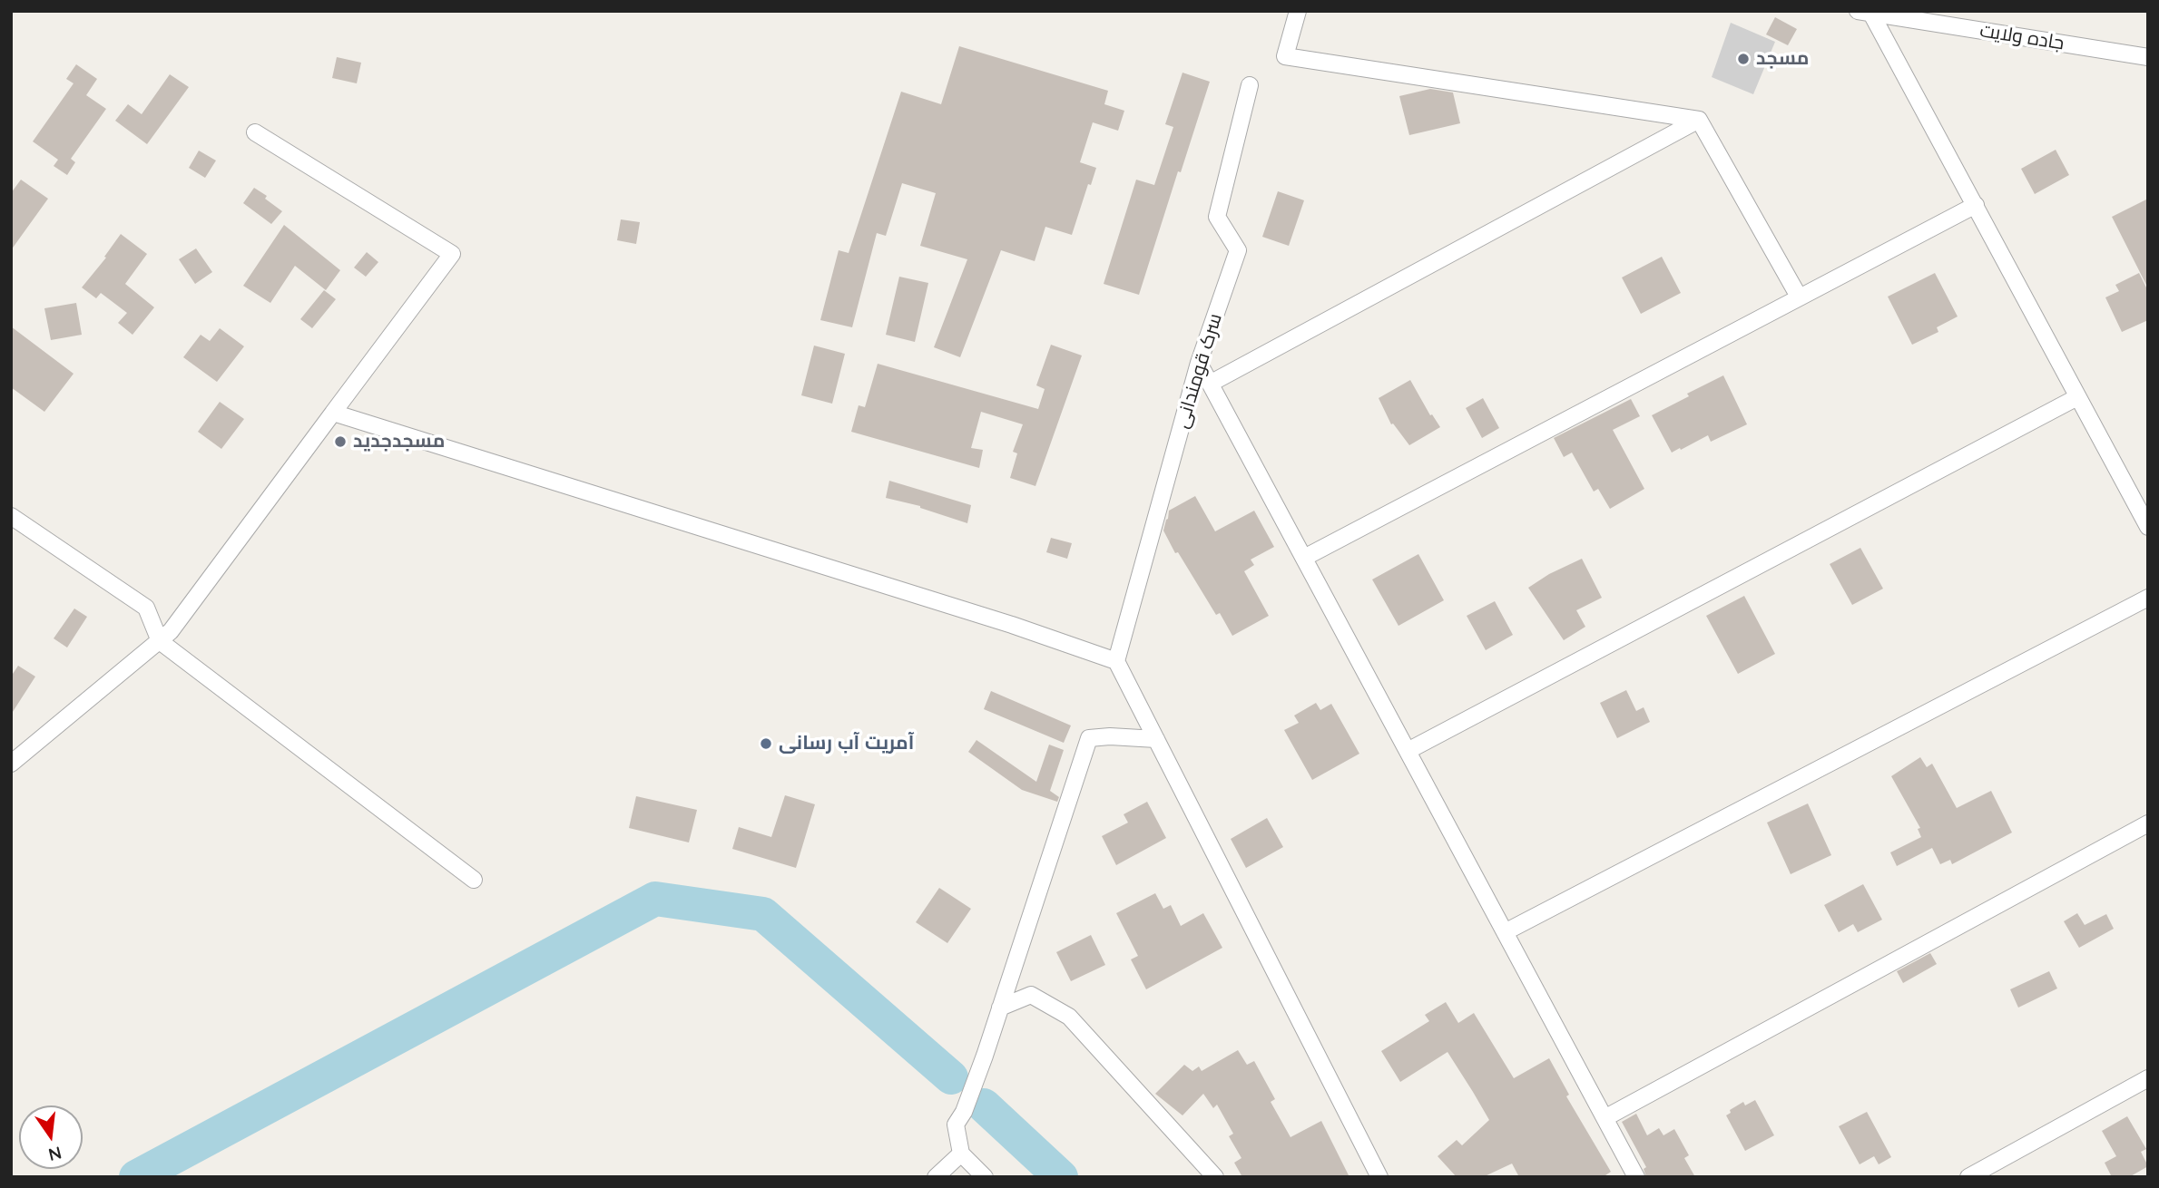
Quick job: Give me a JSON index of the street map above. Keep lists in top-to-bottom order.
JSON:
{
  "streets": {
    "street": ["جاده ولایت", "سرک قومندانی"]
  },
  "places": ["مسجد", "مسجدجدید", "آمریت آب رسانی"],
  "north": "bottom"
}
